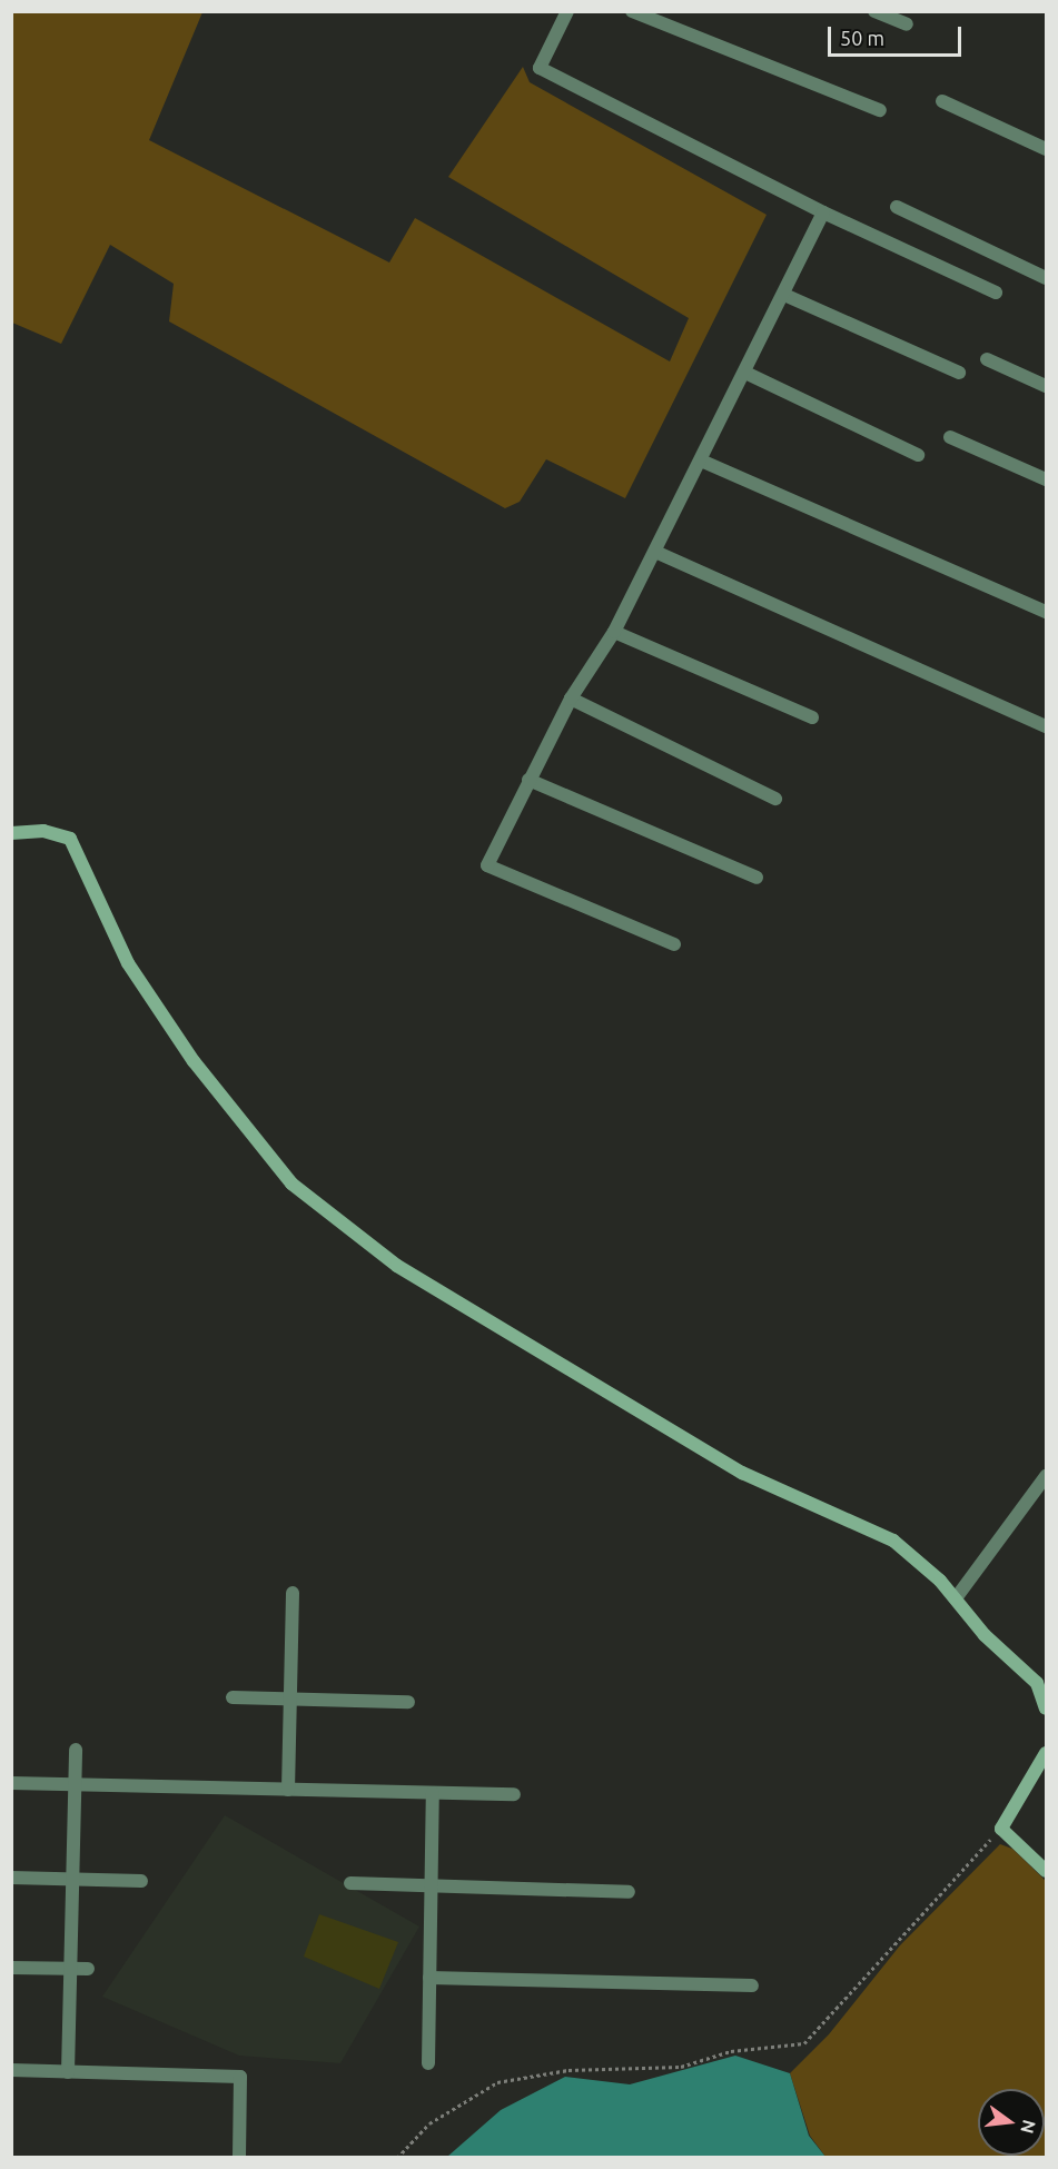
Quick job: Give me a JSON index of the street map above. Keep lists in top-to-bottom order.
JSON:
{
  "scale_bar": "50 m",
  "north": "right"
}
